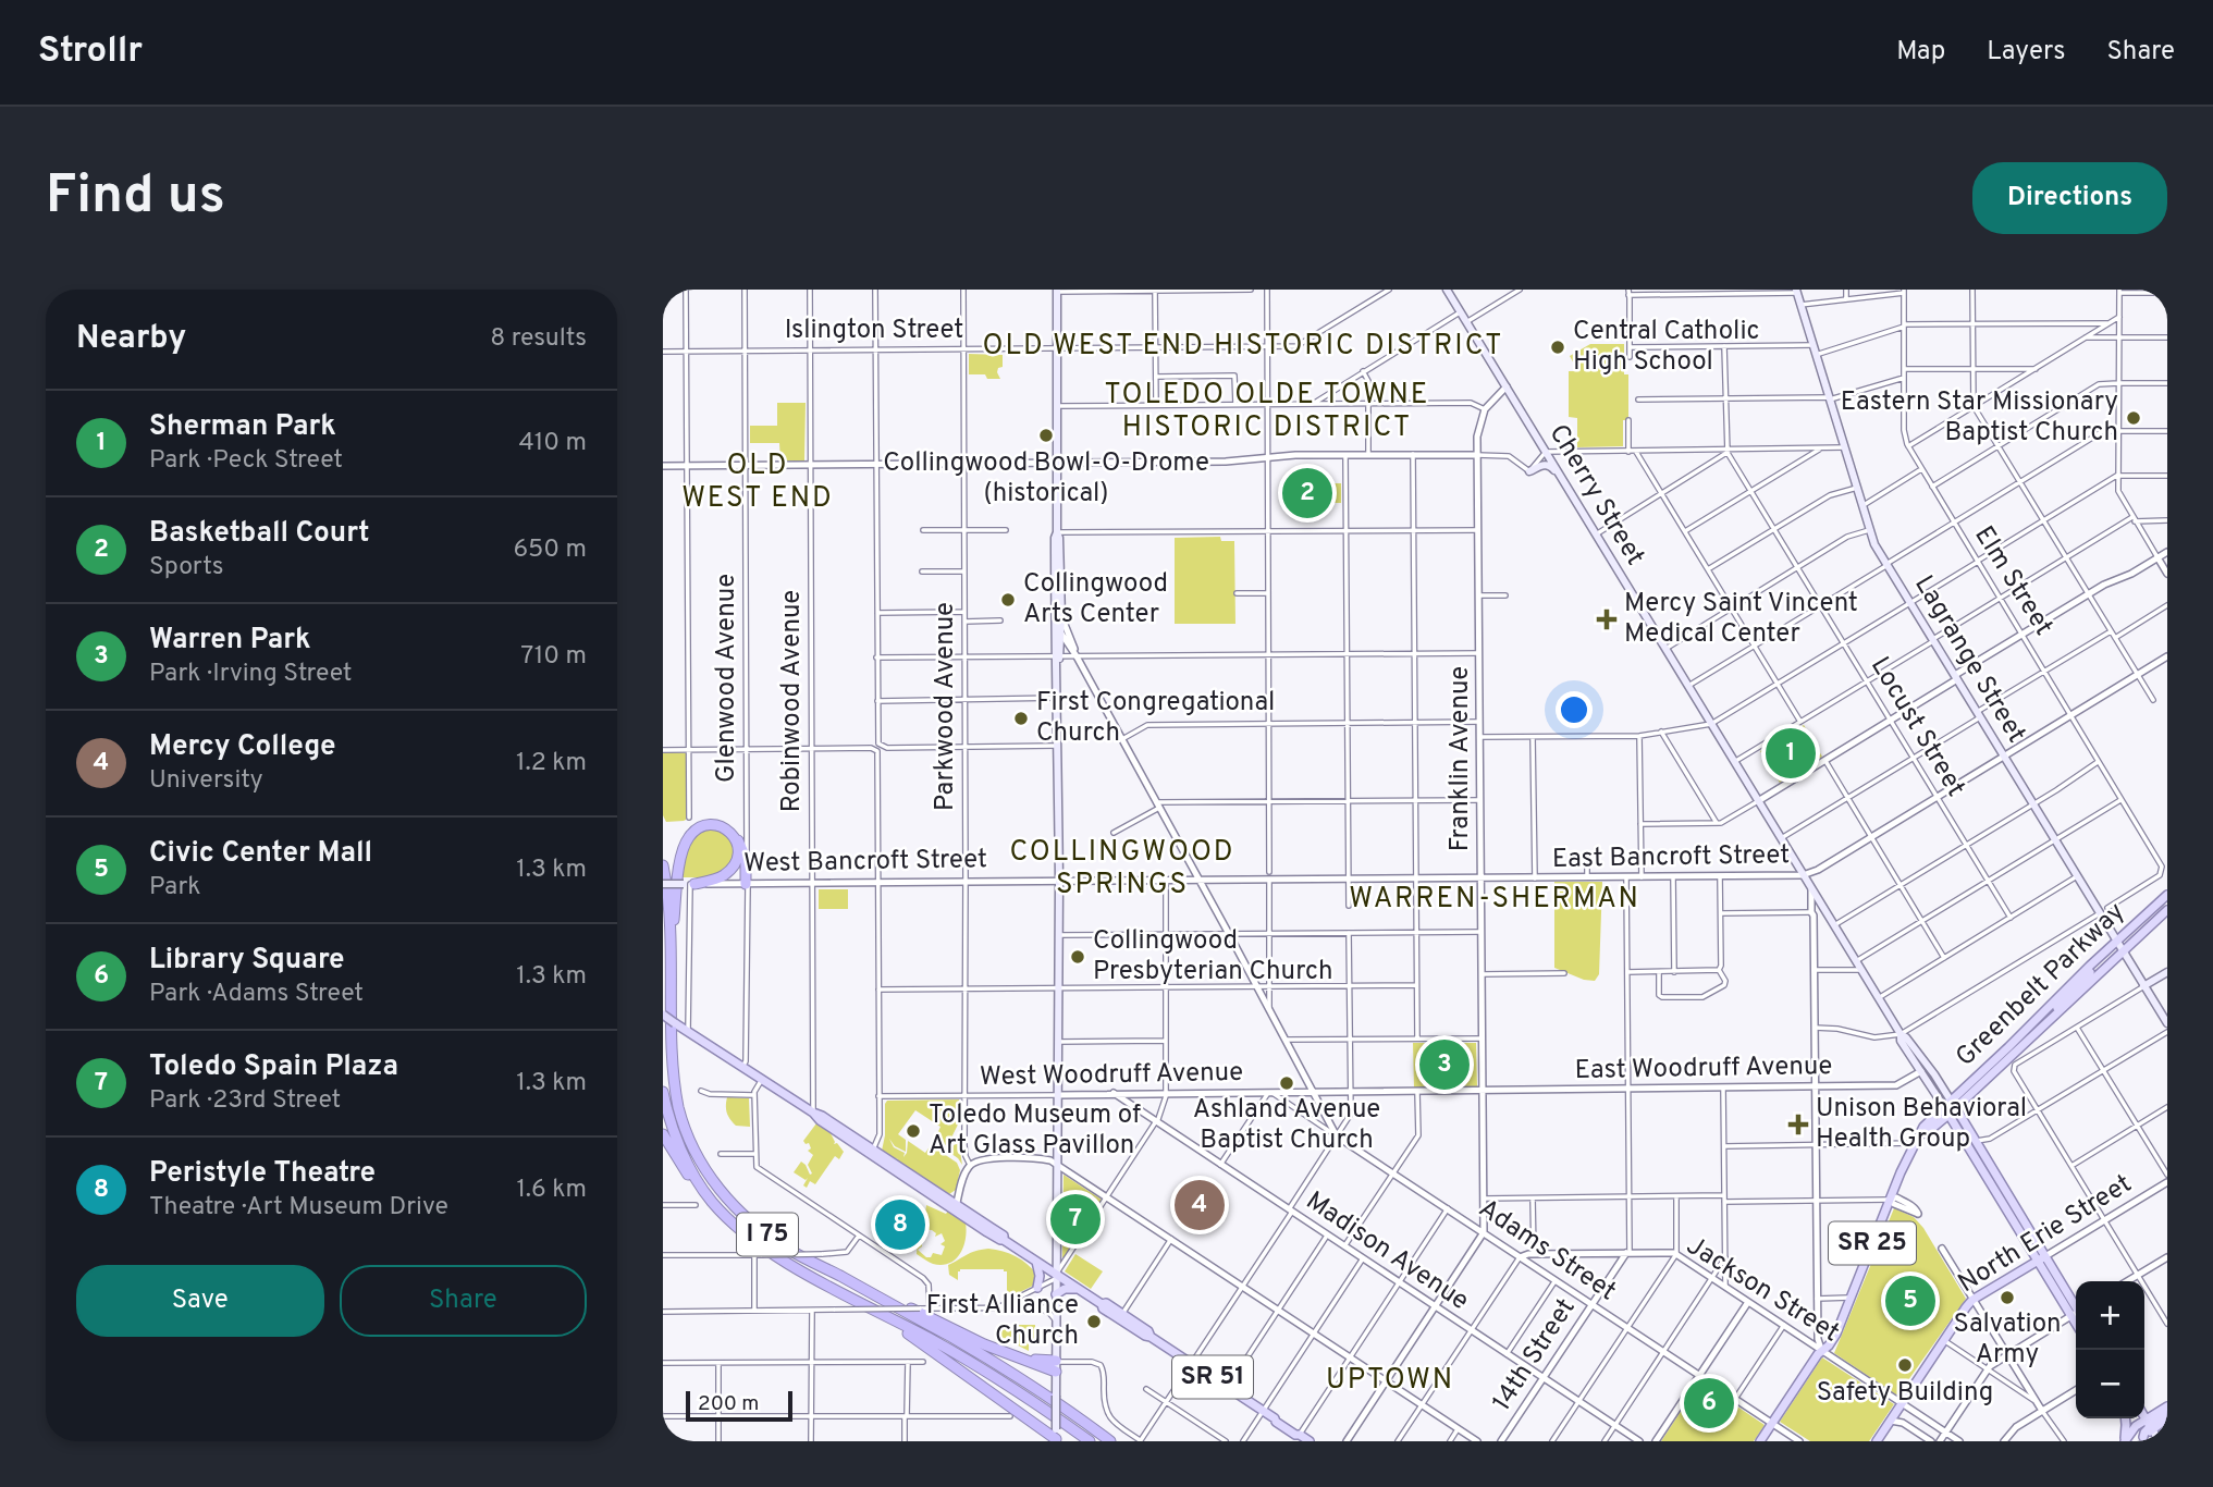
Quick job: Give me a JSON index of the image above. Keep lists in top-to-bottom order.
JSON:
{
  "streets": {
    "highway": ["I 75"],
    "main road": [
      "Cherry Street",
      "Lagrange Street",
      "West Bancroft Street",
      "Greenbelt Parkway",
      "North Erie Street",
      "SR 25",
      "SR 51"
    ],
    "street": [
      "Islington Street",
      "Elm Street",
      "Glenwood Avenue",
      "Robinwood Avenue",
      "Parkwood Avenue",
      "Locust Street",
      "Franklin Avenue",
      "East Bancroft Street",
      "East Woodruff Avenue",
      "West Woodruff Avenue",
      "Adams Street",
      "Madison Avenue",
      "Jackson Street",
      "14th Street"
    ]
  },
  "crossings": [
    ["Islington Street", "Glenwood Avenue"],
    ["Islington Street", "Robinwood Avenue"],
    ["Islington Street", "Parkwood Avenue"],
    ["Cherry Street", "East Bancroft Street"],
    ["Cherry Street", "Greenbelt Parkway"],
    ["Cherry Street", "East Woodruff Avenue"],
    ["Cherry Street", "North Erie Street"],
    ["Cherry Street", "SR 25"],
    ["Elm Street", "East Bancroft Street"],
    ["Lagrange Street", "East Bancroft Street"],
    ["Lagrange Street", "Greenbelt Parkway"],
    ["Glenwood Avenue", "West Bancroft Street"],
    ["Glenwood Avenue", "SR 51"],
    ["Robinwood Avenue", "West Bancroft Street"],
    ["Robinwood Avenue", "SR 51"],
    ["Parkwood Avenue", "West Bancroft Street"],
    ["Parkwood Avenue", "West Woodruff Avenue"],
    ["Parkwood Avenue", "SR 51"],
    ["Locust Street", "East Bancroft Street"],
    ["Franklin Avenue", "East Bancroft Street"],
    ["Franklin Avenue", "West Bancroft Street"],
    ["Franklin Avenue", "East Woodruff Avenue"],
    ["Franklin Avenue", "West Woodruff Avenue"],
    ["Franklin Avenue", "Adams Street"],
    ["East Bancroft Street", "West Bancroft Street"],
    ["Greenbelt Parkway", "SR 25"],
    ["East Woodruff Avenue", "West Woodruff Avenue"],
    ["West Woodruff Avenue", "Adams Street"],
    ["West Woodruff Avenue", "Madison Avenue"],
    ["North Erie Street", "Jackson Street"],
    ["SR 25", "Adams Street"],
    ["SR 25", "Jackson Street"],
    ["Adams Street", "Jackson Street"],
    ["Adams Street", "14th Street"],
    ["Madison Avenue", "14th Street"],
    ["Jackson Street", "14th Street"]
  ],
  "districts": [
    "OLD WEST END HISTORIC DISTRICT",
    "TOLEDO OLDE TOWNE HISTORIC DISTRICT",
    "OLD WEST END",
    "COLLINGWOOD SPRINGS",
    "WARREN-SHERMAN",
    "UPTOWN"
  ],
  "places": {
    "other": [
      "Central Catholic High School",
      "Eastern Star Missionary Baptist Church",
      "Collingwood Bowl-O-Drome (historical)",
      "Collingwood Arts Center",
      "First Congregational Church",
      "Collingwood Presbyterian Church",
      "Ashland Avenue Baptist Church",
      "Toledo Museum of Art Glass Pavillon",
      "Salvation Army",
      "First Alliance Church",
      "Safety Building"
    ],
    "health": ["Mercy Saint Vincent Medical Center", "Unison Behavioral Health Group"]
  },
  "scale_bar": "200 m",
  "page": {
    "header": "Strollr",
    "nav": ["Map", "Layers", "Share"],
    "buttons": [
      "Directions",
      ["Save", "Share"]
    ],
    "title": "Find us",
    "heading": ["Nearby", "8 results"],
    "list": [
      {
        "mark": "1",
        "name": "Sherman Park",
        "note": "Park · Peck Street",
        "value": "410 m"
      },
      {
        "mark": "2",
        "name": "Basketball Court",
        "note": "Sports",
        "value": "650 m"
      },
      {
        "mark": "3",
        "name": "Warren Park",
        "note": "Park · Irving Street",
        "value": "710 m"
      },
      {
        "mark": "4",
        "name": "Mercy College",
        "note": "University",
        "value": "1.2 km"
      },
      {
        "mark": "5",
        "name": "Civic Center Mall",
        "note": "Park",
        "value": "1.3 km"
      },
      {
        "mark": "6",
        "name": "Library Square",
        "note": "Park · Adams Street",
        "value": "1.3 km"
      },
      {
        "mark": "7",
        "name": "Toledo Spain Plaza",
        "note": "Park · 23rd Street",
        "value": "1.3 km"
      },
      {
        "mark": "8",
        "name": "Peristyle Theatre",
        "note": "Theatre · Art Museum Drive",
        "value": "1.6 km"
      }
    ],
    "pins": [
      "2",
      "1",
      "3",
      "4",
      "7",
      "8",
      "5",
      "6"
    ],
    "map_buttons": ["+", "−"],
    "scale": "200 m"
  }
}
